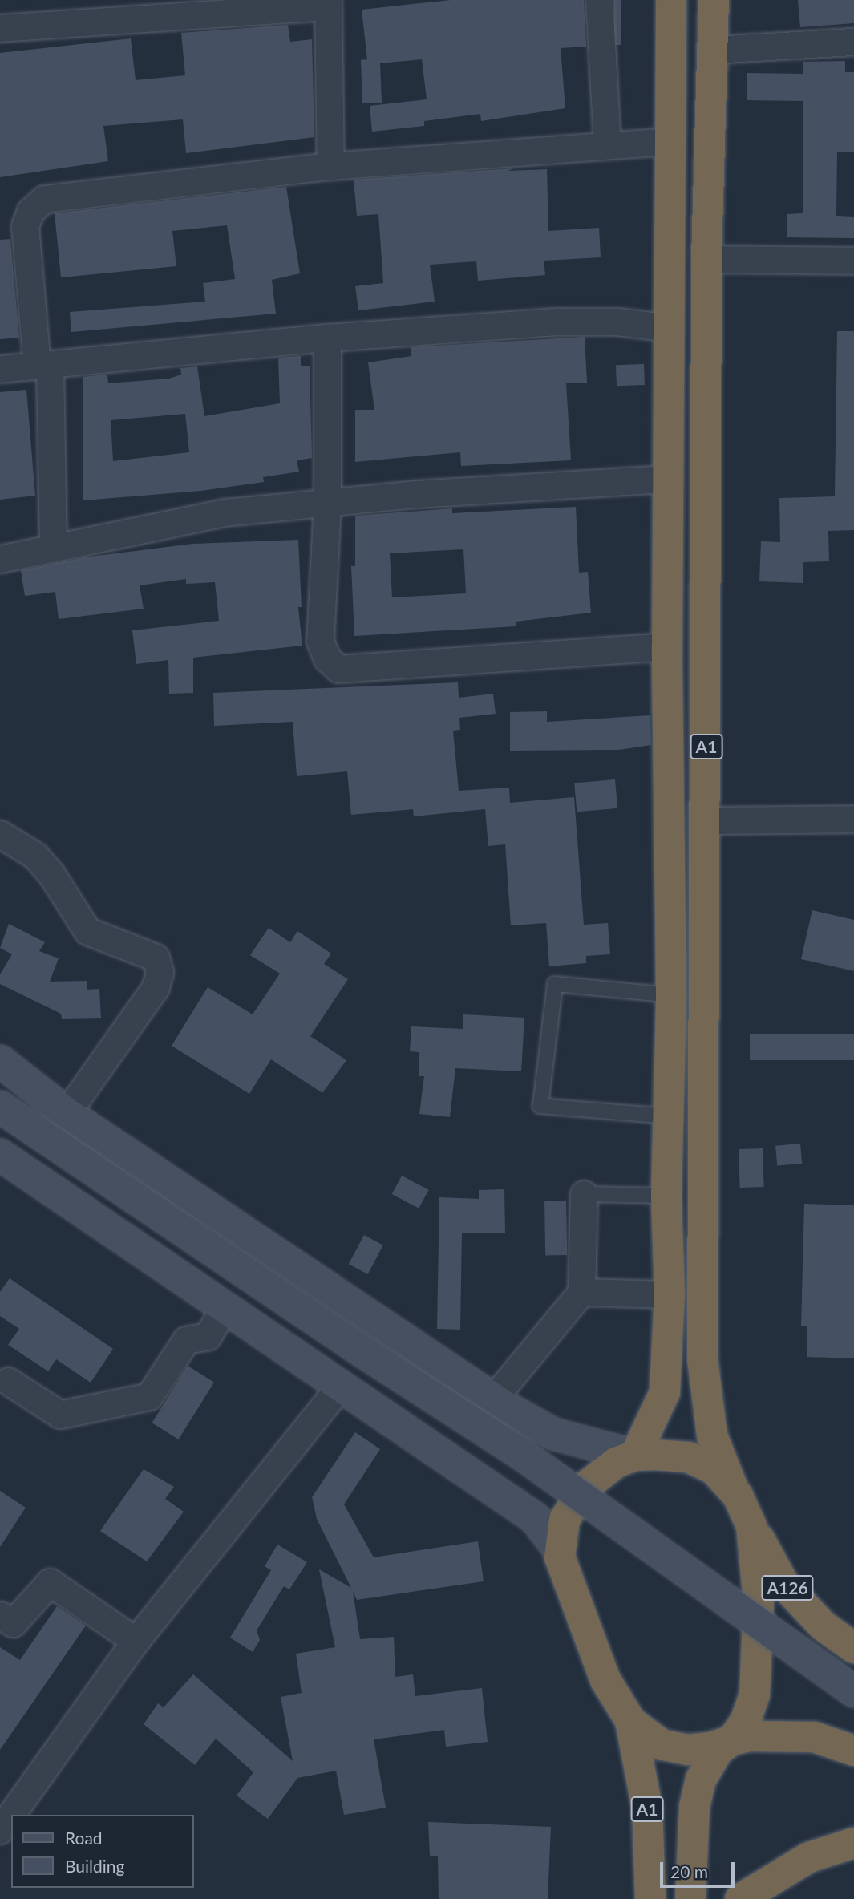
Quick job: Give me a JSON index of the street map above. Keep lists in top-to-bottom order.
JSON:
{
  "streets": {
    "highway": ["A1", "A126"]
  },
  "crossings": [
    ["A1", "A126"]
  ],
  "legend": ["Road", "Building"],
  "scale_bar": "20 m"
}
